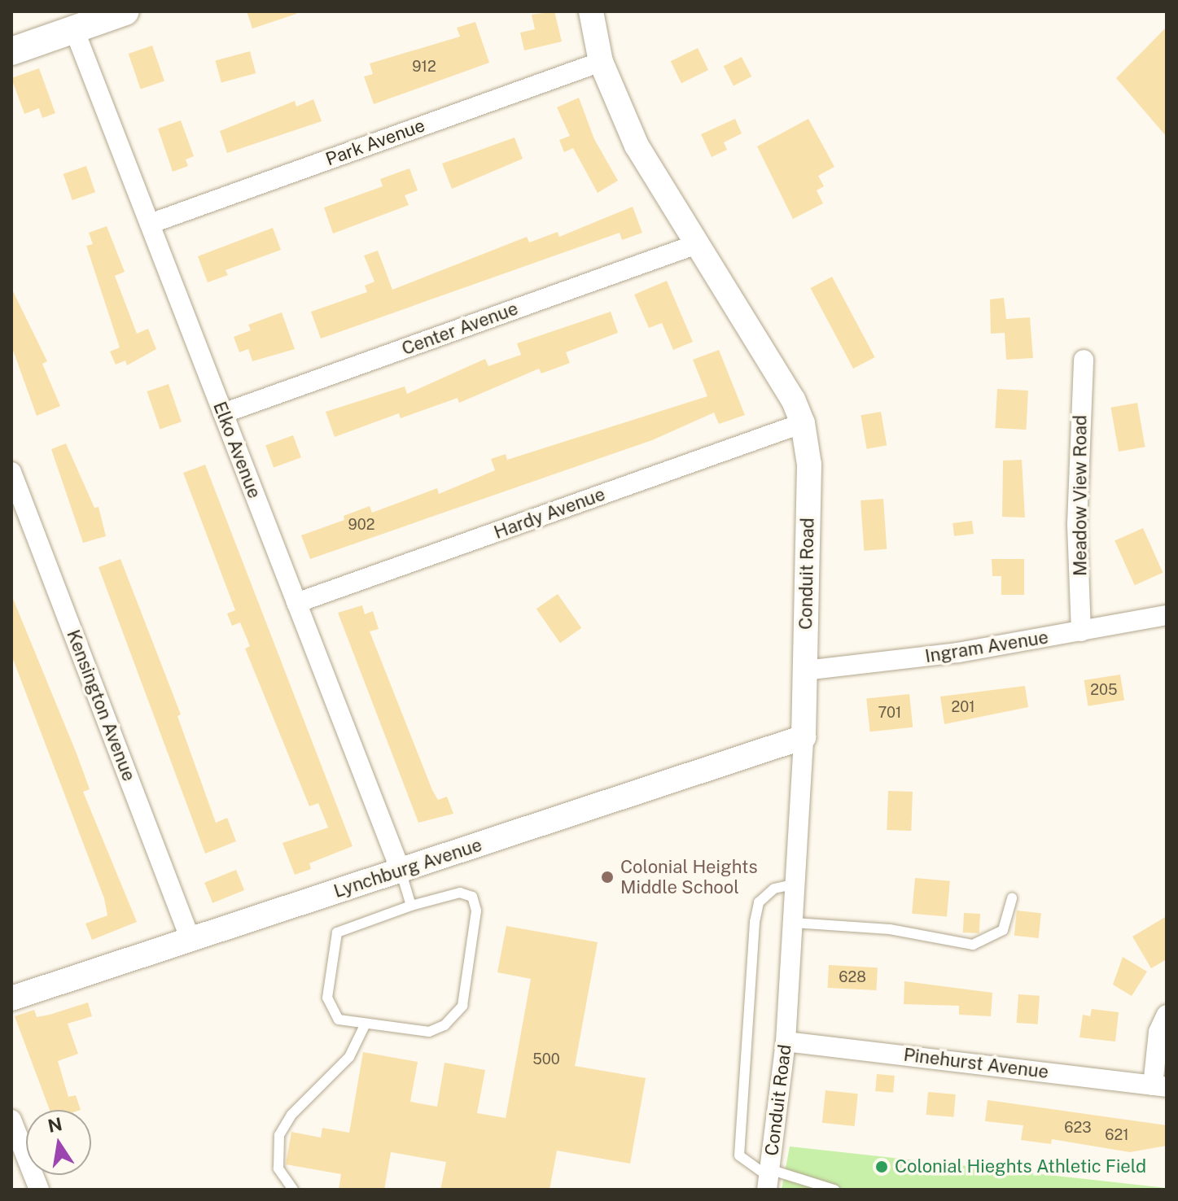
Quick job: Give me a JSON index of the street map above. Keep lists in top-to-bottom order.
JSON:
{
  "streets": {
    "street": [
      "Park Avenue",
      "Center Avenue",
      "Elko Avenue",
      "Meadow View Road",
      "Hardy Avenue",
      "Conduit Road",
      "Ingram Avenue",
      "Kensington Avenue",
      "Lynchburg Avenue",
      "Pinehurst Avenue"
    ]
  },
  "crossings": [
    ["Park Avenue", "Elko Avenue"],
    ["Park Avenue", "Conduit Road"],
    ["Center Avenue", "Elko Avenue"],
    ["Center Avenue", "Conduit Road"],
    ["Elko Avenue", "Hardy Avenue"],
    ["Elko Avenue", "Lynchburg Avenue"],
    ["Meadow View Road", "Ingram Avenue"],
    ["Hardy Avenue", "Conduit Road"],
    ["Conduit Road", "Ingram Avenue"],
    ["Conduit Road", "Lynchburg Avenue"],
    ["Conduit Road", "Pinehurst Avenue"],
    ["Kensington Avenue", "Lynchburg Avenue"]
  ],
  "places": ["Colonial Heights Middle School", "Colonial Hieghts Athletic Field"],
  "house_numbers": [
    "912",
    "902",
    "205",
    "201",
    "701",
    "628",
    "500",
    "623",
    "621"
  ],
  "north": "top"
}
